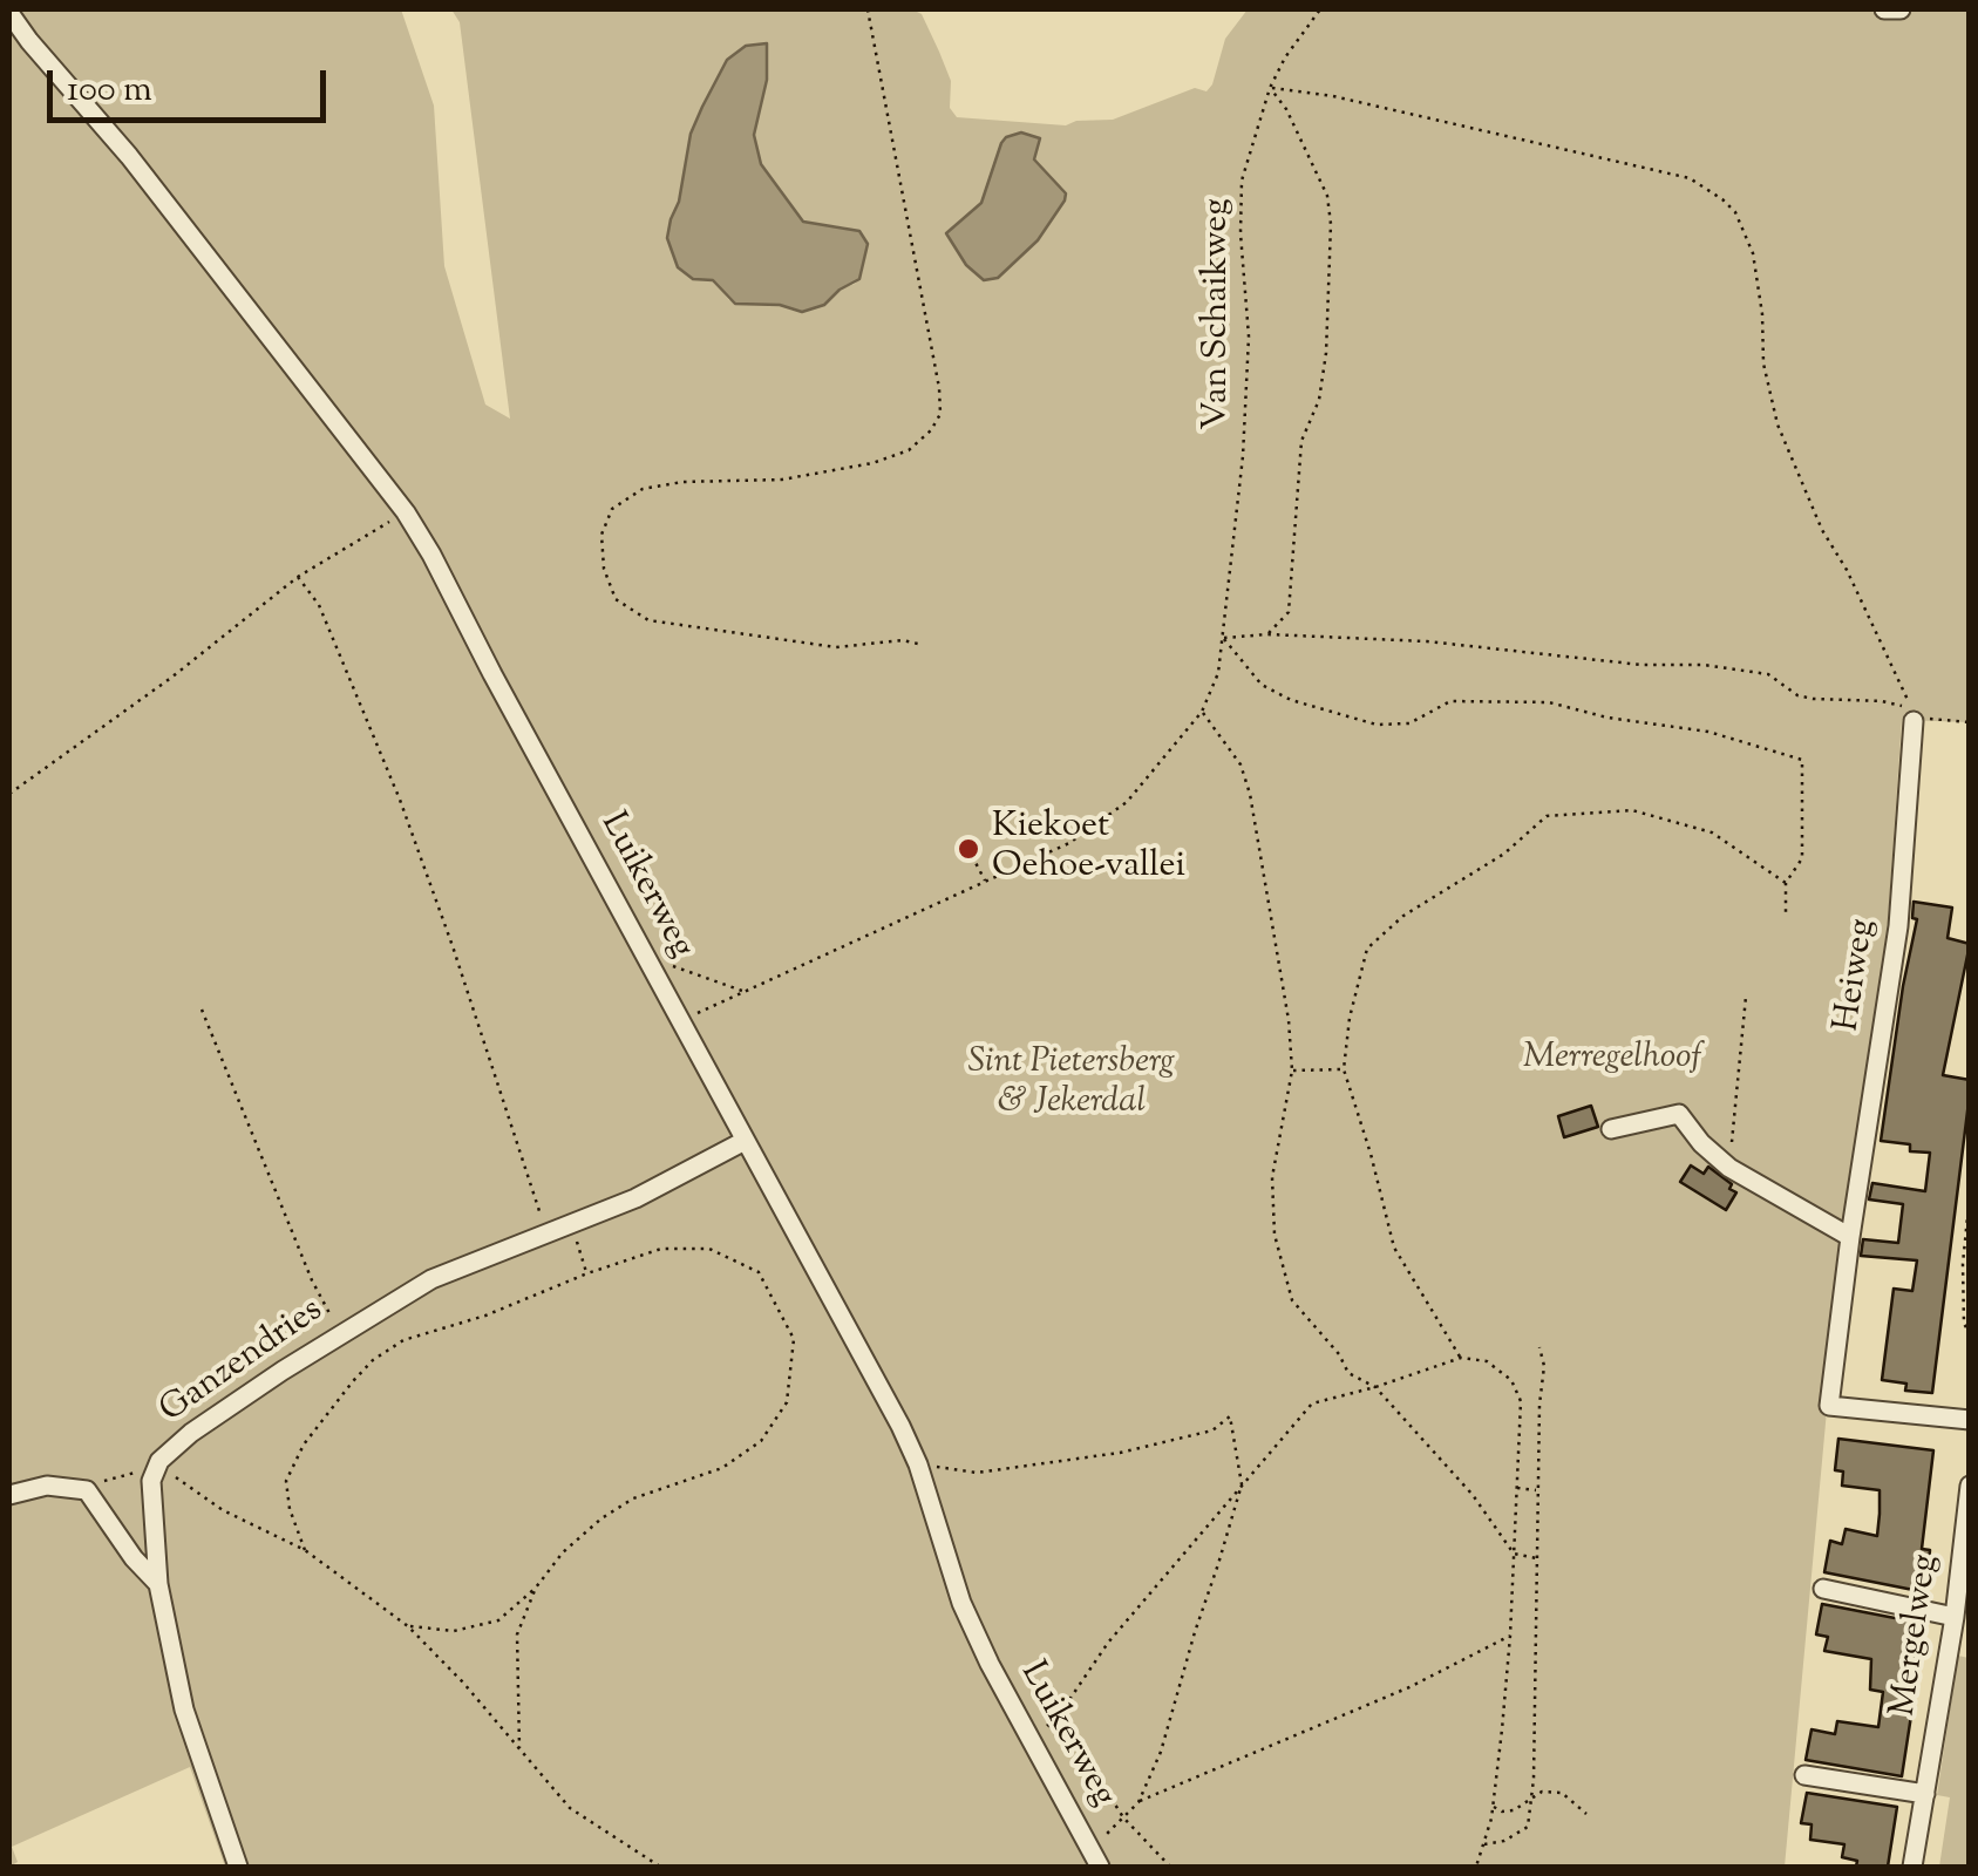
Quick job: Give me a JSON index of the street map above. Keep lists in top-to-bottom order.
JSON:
{
  "streets": {
    "street": [
      "Luikerweg",
      "Heiweg",
      "Ganzendries",
      "Mergelweg"
    ],
    "path": ["Van Schaikweg"]
  },
  "crossings": [
    ["Luikerweg", "Ganzendries"]
  ],
  "parks": ["Merregelhoof", "Sint Pietersberg & Jekerdal"],
  "places": ["Kiekoet Oehoe-vallei"],
  "scale_bar": "100 m"
}
